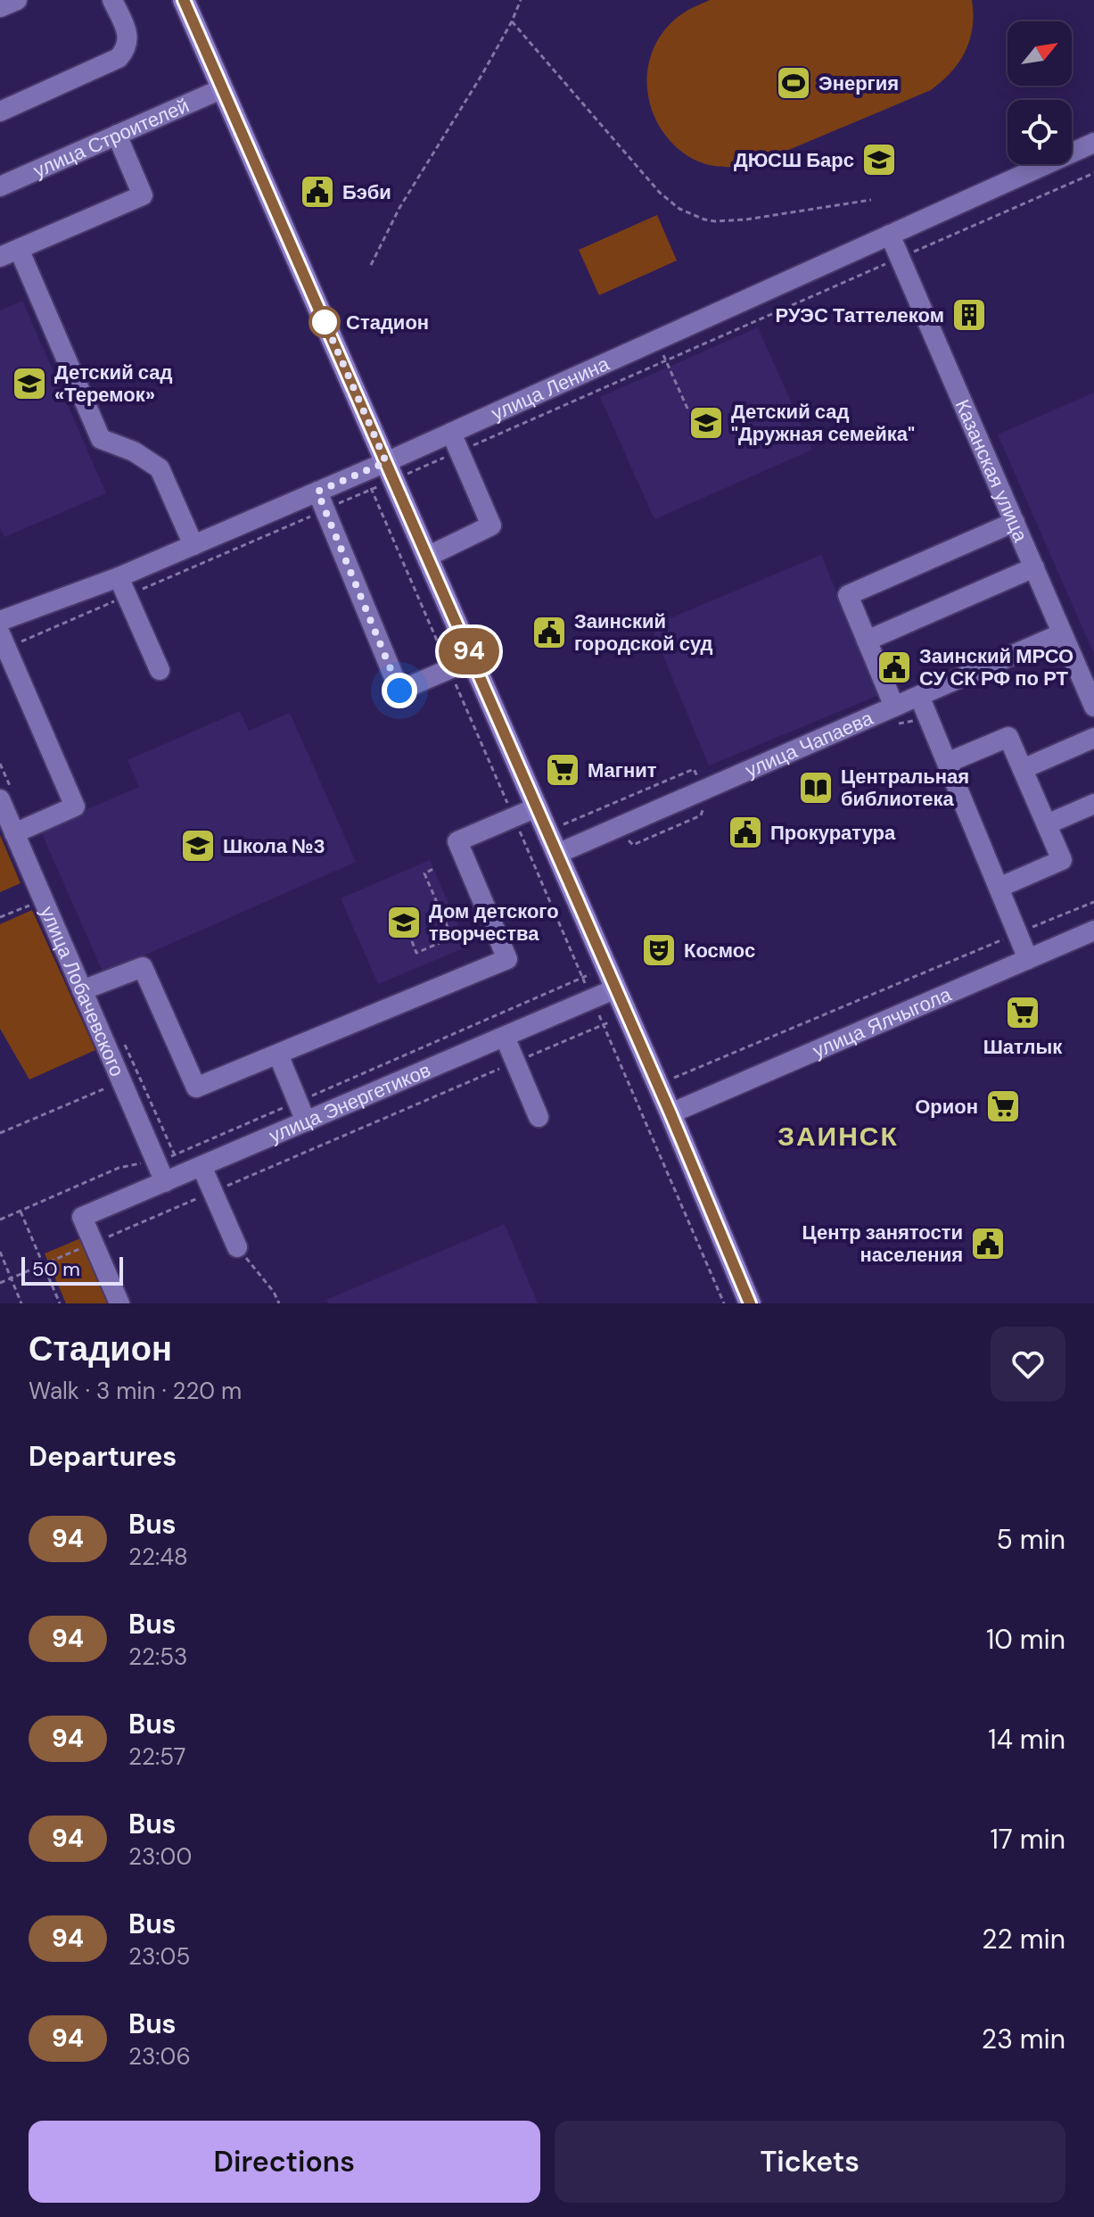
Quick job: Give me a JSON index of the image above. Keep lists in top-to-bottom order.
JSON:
{
  "streets": {
    "street": [
      "улица Строителей",
      "улица Ленина",
      "Казанская улица",
      "улица Чапаева",
      "улица Лобачевского",
      "улица Ялчыгола",
      "улица Энергетиков"
    ]
  },
  "crossings": [
    ["улица Ленина", "Казанская улица"],
    ["Казанская улица", "улица Чапаева"],
    ["улица Лобачевского", "улица Энергетиков"]
  ],
  "districts": ["ЗАИНСК"],
  "places": {
    "sports": ["Энергия"],
    "school or university": [
      "ДЮСШ Барс",
      "Детский сад «Теремок»",
      "Детский сад \"Дружная семейка\"",
      "Школа №3",
      "Дом детского творчества"
    ],
    "public building": [
      "Бэби",
      "Заинский городской суд",
      "Заинский МРСО СУ СК РФ по РТ",
      "Прокуратура",
      "Центр занятости населения"
    ],
    "building": ["РУЭС Таттелеком"],
    "other": ["Стадион"],
    "supermarket": ["Магнит", "Шатлык", "Орион"],
    "library": ["Центральная библиотека"],
    "theatre": ["Космос"]
  },
  "lines": ["bus line 94"],
  "scale_bar": "50 m",
  "north": "top right",
  "page": {
    "on_map": "94",
    "scale": "50 m",
    "heading": [
      ["Стадион", "Walk · 3 min · 220 m"],
      "Departures"
    ],
    "list": [
      {
        "mark": "94",
        "name": "Bus",
        "note": "22:48",
        "value": "5 min"
      },
      {
        "mark": "94",
        "name": "Bus",
        "note": "22:53",
        "value": "10 min"
      },
      {
        "mark": "94",
        "name": "Bus",
        "note": "22:57",
        "value": "14 min"
      },
      {
        "mark": "94",
        "name": "Bus",
        "note": "23:00",
        "value": "17 min"
      },
      {
        "mark": "94",
        "name": "Bus",
        "note": "23:05",
        "value": "22 min"
      },
      {
        "mark": "94",
        "name": "Bus",
        "note": "23:06",
        "value": "23 min"
      }
    ],
    "buttons": ["Directions", "Tickets"]
  }
}
